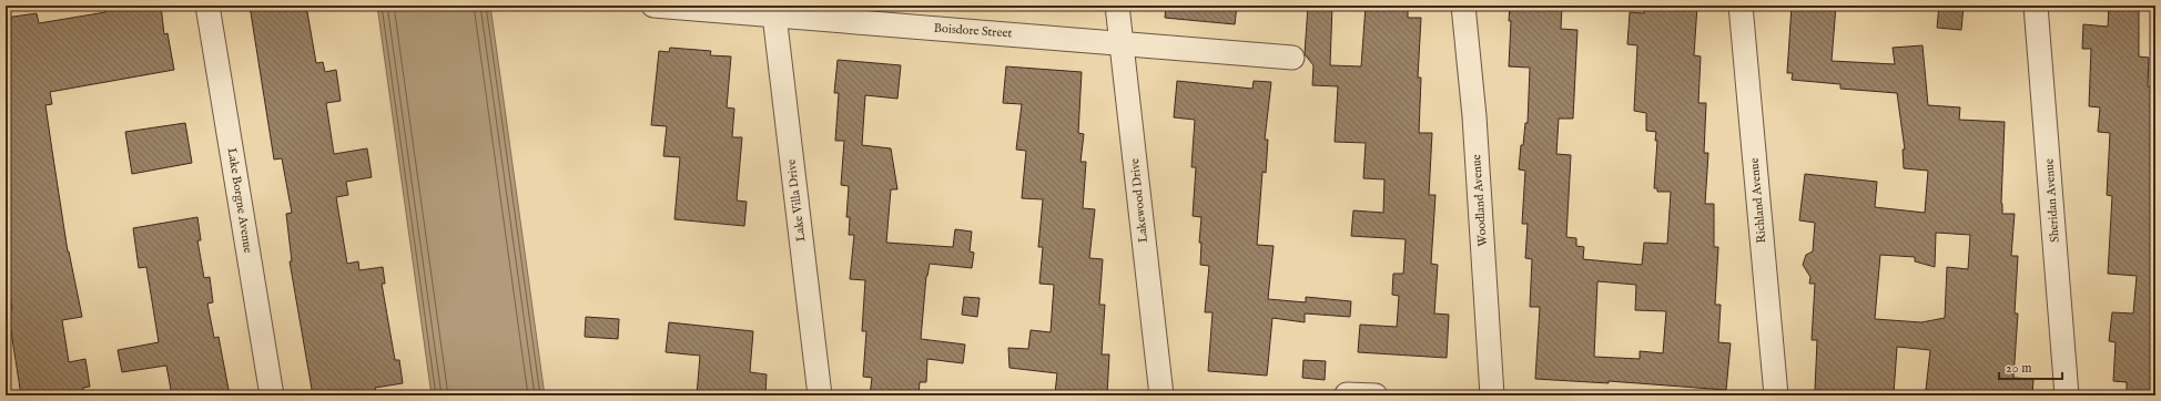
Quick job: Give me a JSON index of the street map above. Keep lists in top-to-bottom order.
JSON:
{
  "streets": {
    "street": [
      "Boisdore Street",
      "Lake Borgne Avenue",
      "Lake Villa Drive",
      "Lakewood Drive",
      "Woodland Avenue",
      "Richland Avenue",
      "Sheridan Avenue"
    ]
  },
  "crossings": [
    ["Boisdore Street", "Lake Villa Drive"],
    ["Boisdore Street", "Lakewood Drive"]
  ],
  "scale_bar": "20 m"
}
